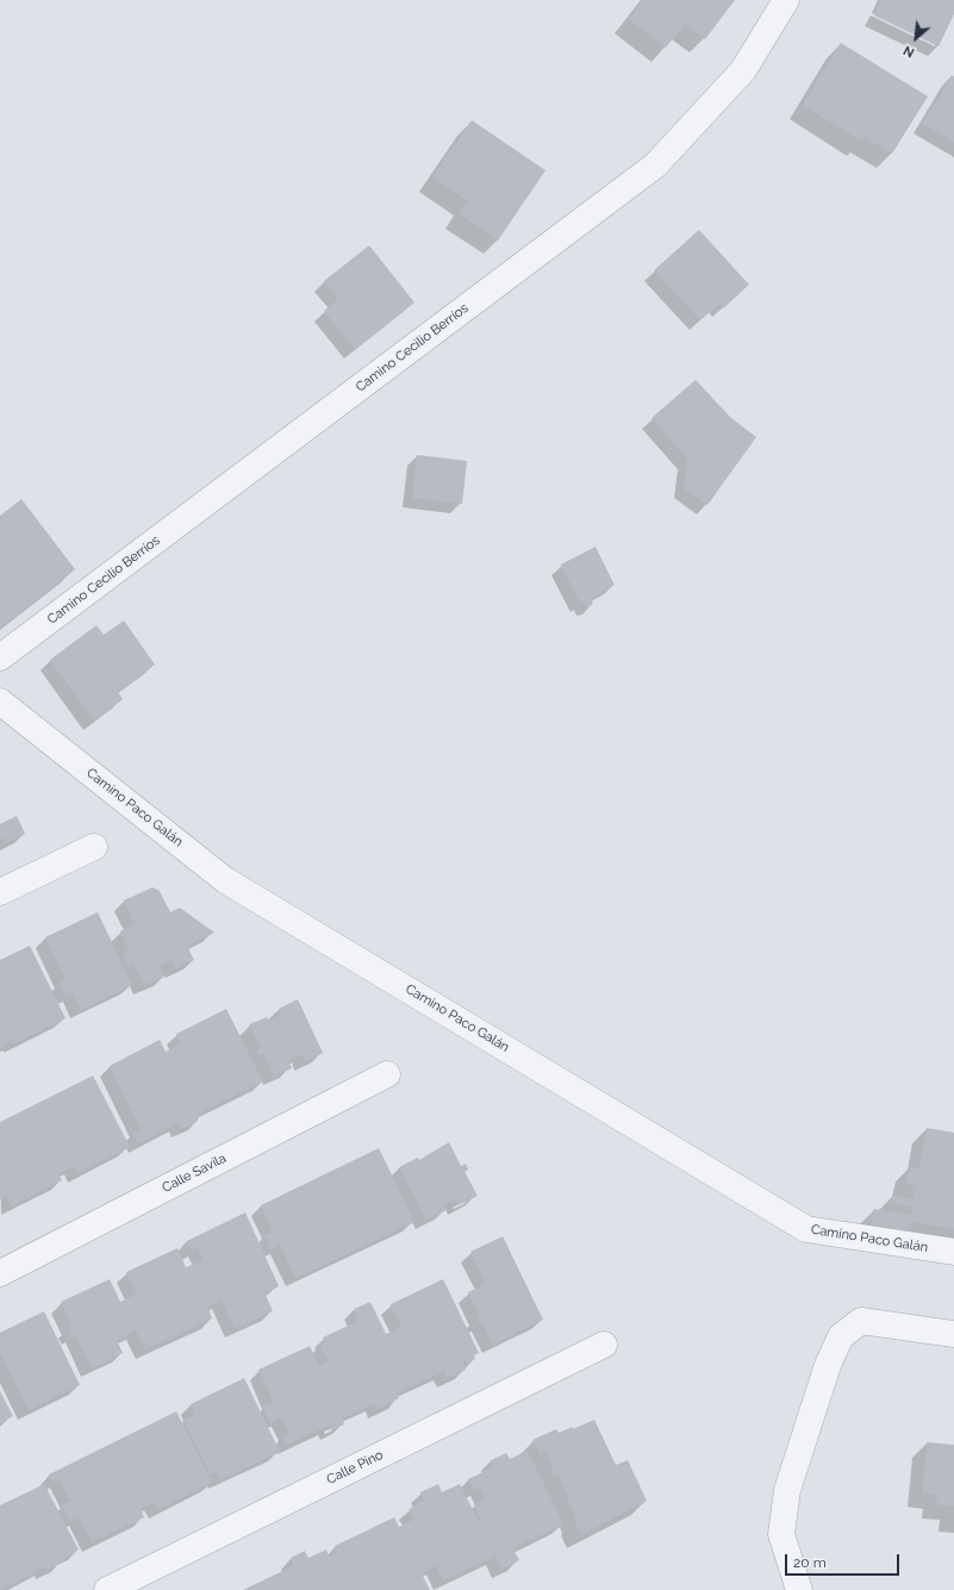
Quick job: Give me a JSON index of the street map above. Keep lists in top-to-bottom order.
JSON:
{
  "streets": {
    "street": [
      "Camino Cecilio Berríos",
      "Camino Paco Galán",
      "Calle Savila",
      "Calle Pino"
    ]
  },
  "scale_bar": "20 m",
  "north": "bottom left"
}
